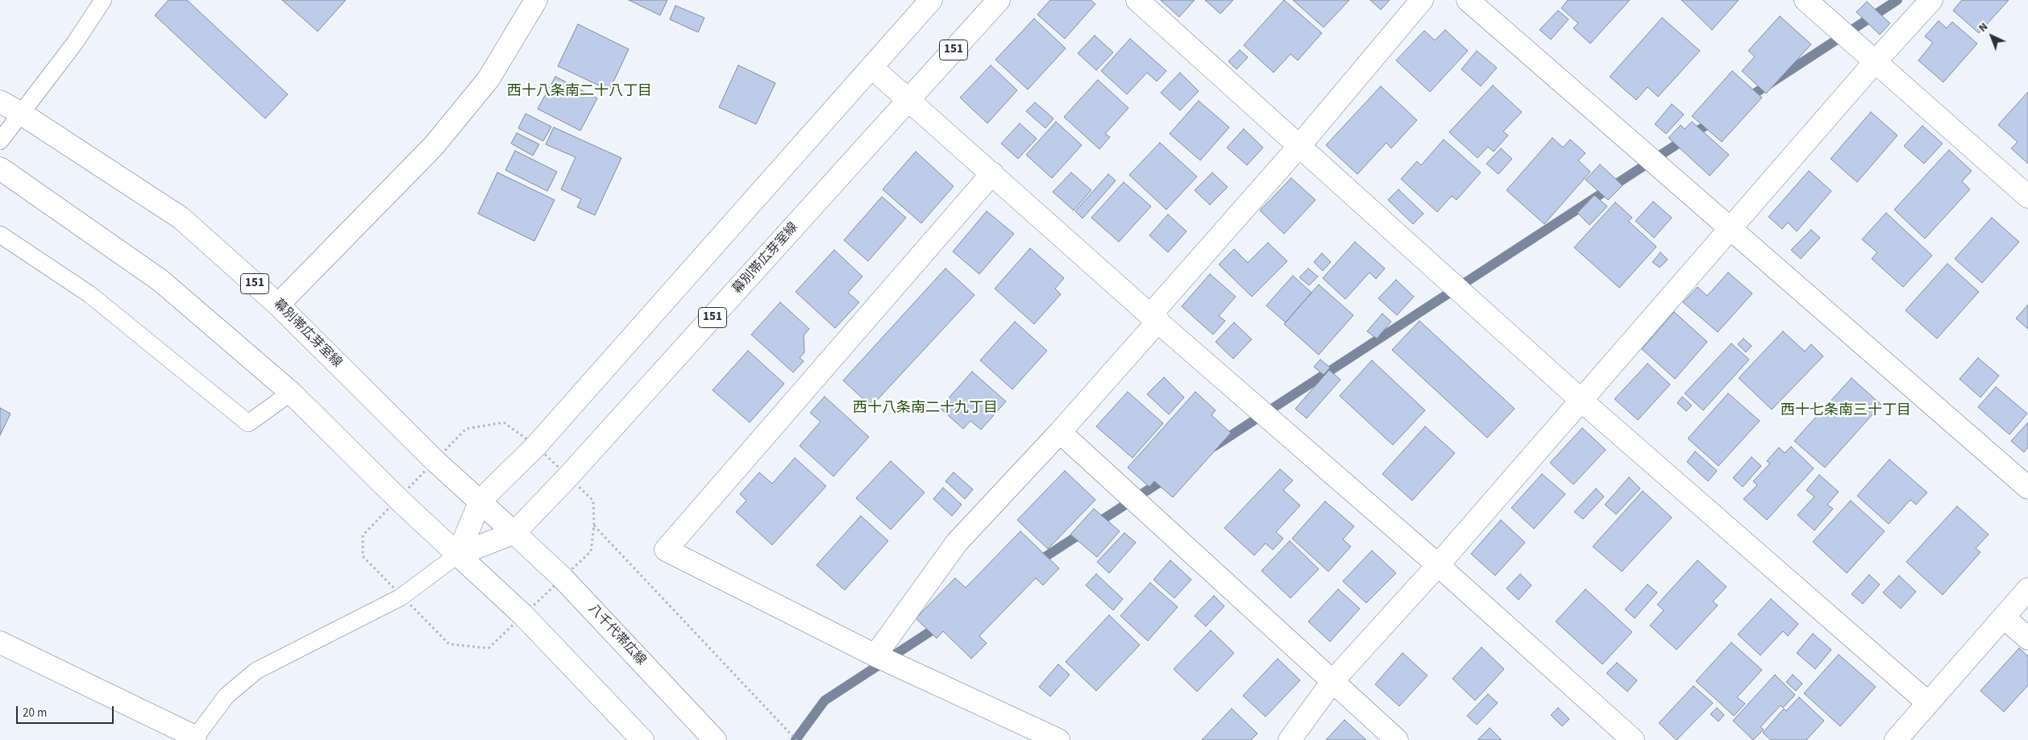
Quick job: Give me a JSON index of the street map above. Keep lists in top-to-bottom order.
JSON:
{
  "streets": {
    "street": ["151", "幕別帯広芽室線", "八千代帯広線"]
  },
  "crossings": [
    ["幕別帯広芽室線", "八千代帯広線"]
  ],
  "districts": ["西十八条南二十八丁目", "西十八条南二十九丁目", "西十七条南三十丁目"],
  "scale_bar": "20 m",
  "north": "top left"
}
